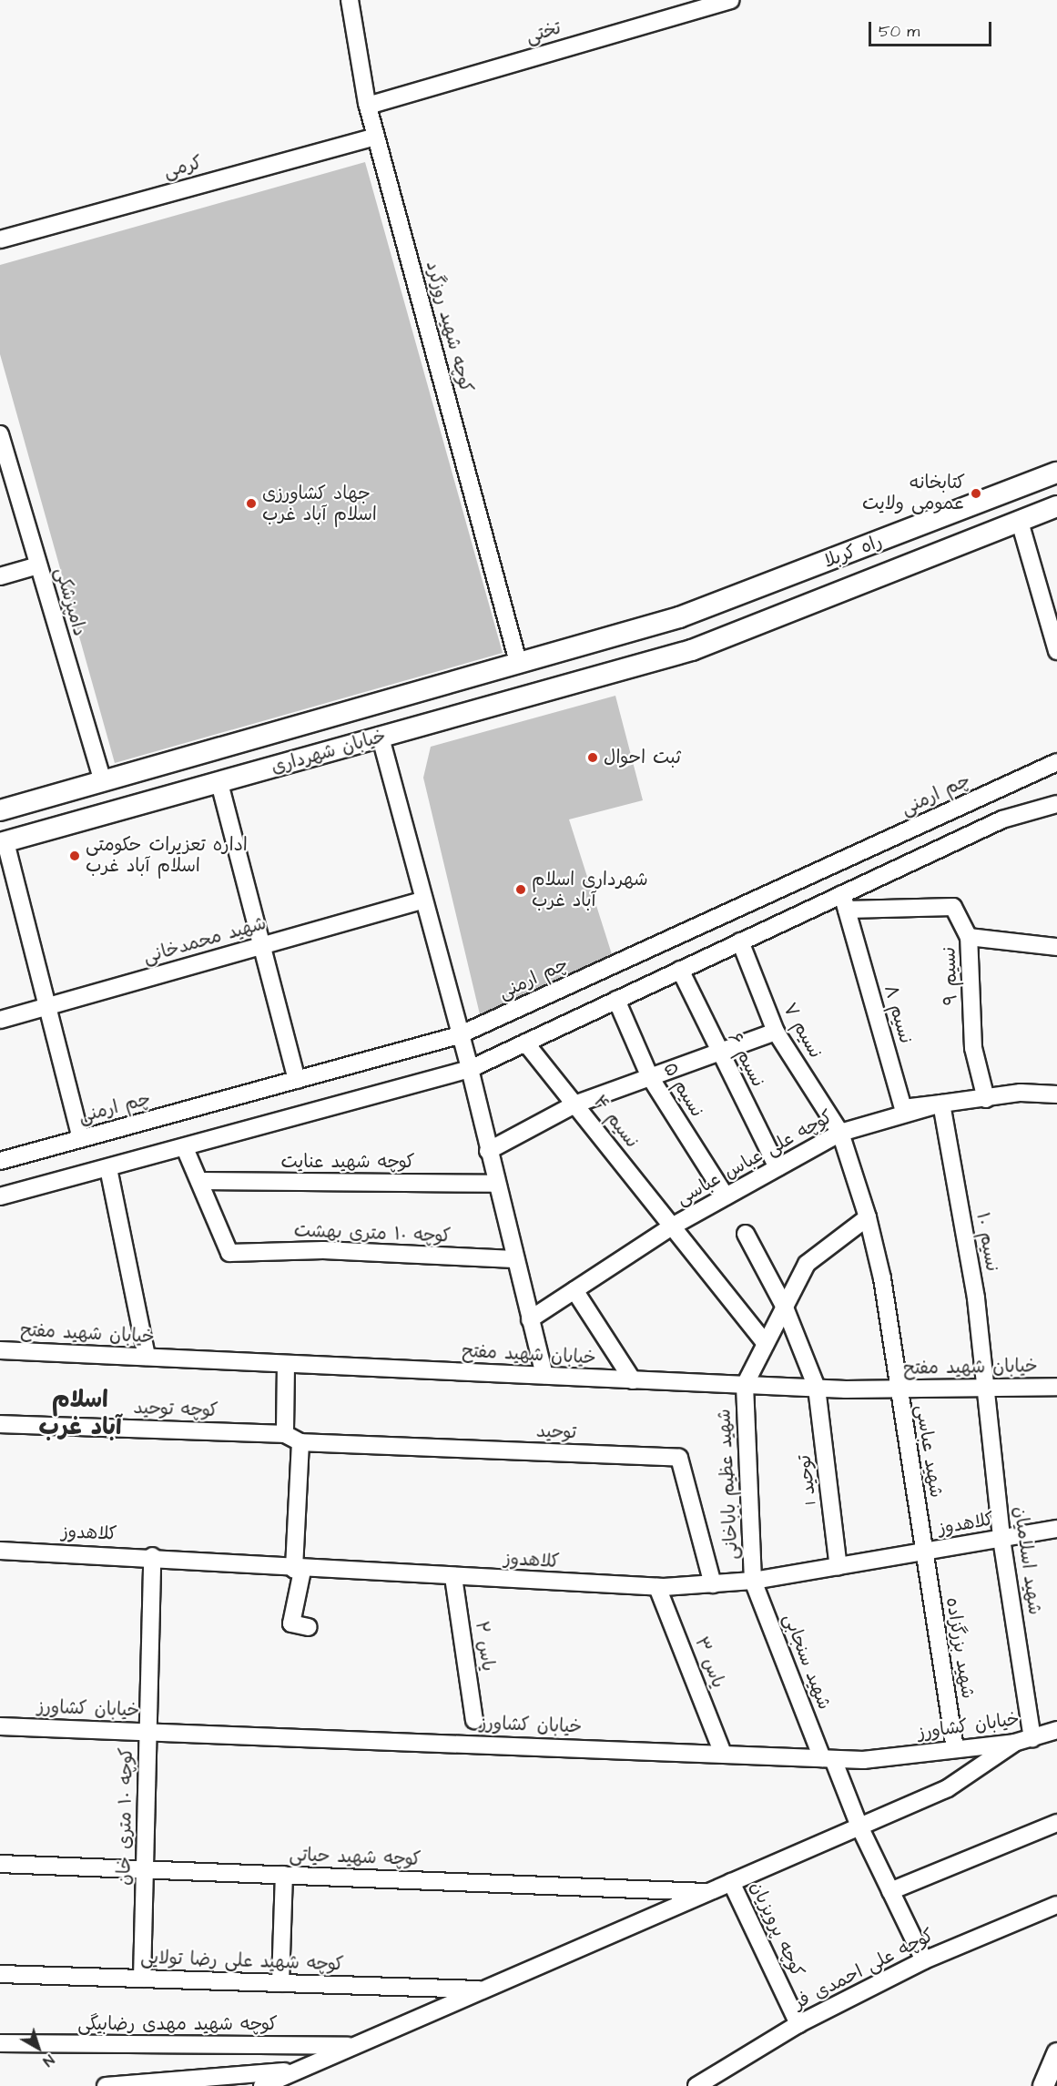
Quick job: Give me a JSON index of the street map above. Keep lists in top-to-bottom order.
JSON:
{
  "streets": {
    "main road": ["راه کربلا", "خیابان شهرداری"],
    "street": [
      "تختی",
      "کرمی",
      "کوچه شهید روزگرد",
      "دامپزشکی",
      "چم ارمنی",
      "شهید محمدخانی",
      "نسیم ۹",
      "نسیم ۸",
      "نسیم ۷",
      "نسیم ۶",
      "نسیم ۵",
      "نسیم ۴",
      "کوچه علی عباس عباسی",
      "کوچه شهید عنایت",
      "کوچه ۱۰ متری بهشت",
      "نسیم ۱۰",
      "خیابان شهید مفتح",
      "کوچه توحید",
      "توحید",
      "شهید عباسی",
      "توحید 1",
      "شهید عظیم باباخانی",
      "کلاهدوز",
      "شهید اسلامیان",
      "یاس ۲",
      "شهید بزرگزاده",
      "شهید سنجابی",
      "یاس ۳",
      "خیابان کشاورز",
      "کوچه ۱۰ متری خان",
      "کوچه شهید حیاتی",
      "کوچه پرویزیان",
      "کوچه شهید علی رضا تولایی",
      "کوچه علی احمدی فر",
      "کوچه شهید مهدی رضابیگی"
    ]
  },
  "crossings": [
    ["تختی", "کوچه شهید روزگرد"],
    ["کرمی", "کوچه شهید روزگرد"],
    ["کوچه شهید روزگرد", "خیابان شهرداری"],
    ["راه کربلا", "خیابان شهرداری"],
    ["دامپزشکی", "خیابان شهرداری"],
    ["نسیم ۹", "کوچه علی عباس عباسی"],
    ["نسیم ۸", "کوچه علی عباس عباسی"],
    ["نسیم ۸", "نسیم ۱۰"],
    ["نسیم ۷", "کوچه علی عباس عباسی"],
    ["نسیم ۷", "شهید عباسی"],
    ["نسیم ۶", "کوچه علی عباس عباسی"],
    ["نسیم ۵", "کوچه علی عباس عباسی"],
    ["نسیم ۴", "کوچه علی عباس عباسی"],
    ["کوچه علی عباس عباسی", "نسیم ۱۰"],
    ["کوچه شهید عنایت", "کوچه ۱۰ متری بهشت"],
    ["نسیم ۱۰", "خیابان شهید مفتح"],
    ["نسیم ۱۰", "شهید اسلامیان"],
    ["خیابان شهید مفتح", "شهید عباسی"],
    ["خیابان شهید مفتح", "توحید 1"],
    ["خیابان شهید مفتح", "شهید عظیم باباخانی"],
    ["خیابان شهید مفتح", "شهید اسلامیان"],
    ["توحید", "کلاهدوز"],
    ["شهید عباسی", "کلاهدوز"],
    ["شهید عباسی", "شهید بزرگزاده"],
    ["توحید 1", "کلاهدوز"],
    ["شهید عظیم باباخانی", "کلاهدوز"],
    ["شهید عظیم باباخانی", "شهید سنجابی"],
    ["کلاهدوز", "شهید اسلامیان"],
    ["کلاهدوز", "یاس ۲"],
    ["کلاهدوز", "شهید بزرگزاده"],
    ["کلاهدوز", "شهید سنجابی"],
    ["کلاهدوز", "یاس ۳"],
    ["کلاهدوز", "کوچه ۱۰ متری خان"],
    ["شهید اسلامیان", "خیابان کشاورز"],
    ["شهید بزرگزاده", "خیابان کشاورز"],
    ["شهید سنجابی", "خیابان کشاورز"],
    ["شهید سنجابی", "کوچه علی احمدی فر"],
    ["یاس ۳", "خیابان کشاورز"],
    ["خیابان کشاورز", "کوچه ۱۰ متری خان"],
    ["کوچه ۱۰ متری خان", "کوچه شهید حیاتی"],
    ["کوچه ۱۰ متری خان", "کوچه شهید علی رضا تولایی"],
    ["کوچه پرویزیان", "کوچه علی احمدی فر"]
  ],
  "districts": ["اسلام آباد غرب"],
  "places": [
    "کتابخانه عمومی ولایت",
    "جهاد کشاورزی اسلام آباد غرب",
    "ثبت احوال",
    "اداره تعزیرات حکومتی اسلام آباد غرب",
    "شهرداری اسلام آباد غرب"
  ],
  "scale_bar": "50 m",
  "north": "bottom right"
}
